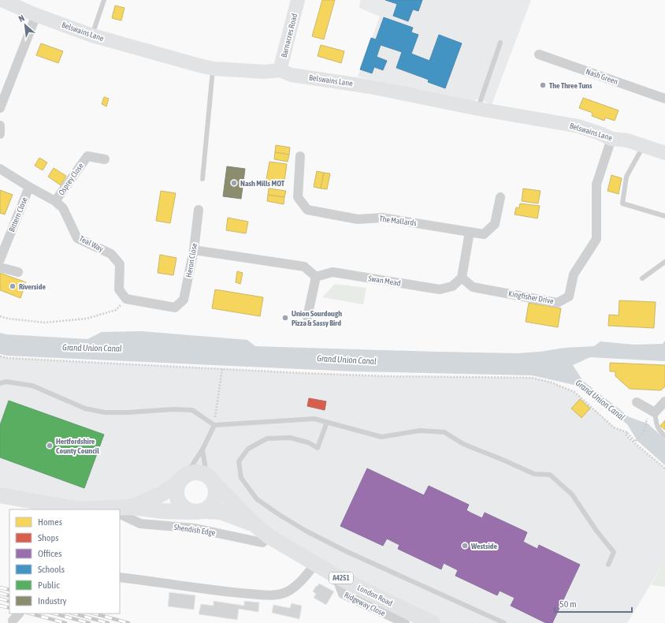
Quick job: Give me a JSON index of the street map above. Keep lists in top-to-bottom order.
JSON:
{
  "streets": {
    "main road": ["A4251", "London Road"],
    "street": [
      "Belswains Lane",
      "Barnacres Road",
      "Nash Green",
      "Osprey Close",
      "Bittern Close",
      "The Mallards",
      "Teal Way",
      "Heron Close",
      "Swan Mead",
      "Kingfisher Drive",
      "Shendish Edge",
      "Ridgeway Close"
    ]
  },
  "crossings": [
    ["Belswains Lane", "Barnacres Road"],
    ["Belswains Lane", "Kingfisher Drive"],
    ["Osprey Close", "Teal Way"],
    ["Bittern Close", "Teal Way"],
    ["Teal Way", "Heron Close"],
    ["Swan Mead", "Kingfisher Drive"],
    ["Shendish Edge", "London Road"],
    ["A4251", "London Road"],
    ["London Road", "Ridgeway Close"]
  ],
  "water": ["Grand Union Canal"],
  "places": [
    "The Three Tuns",
    "Nash Mills MOT",
    "Riverside",
    "Union Sourdough Pizza & Sassy Bird",
    "Hertfordshire County Council",
    "Westside"
  ],
  "legend": [
    "Homes",
    "Shops",
    "Offices",
    "Schools",
    "Public",
    "Industry"
  ],
  "scale_bar": "50 m",
  "north": "top left"
}
